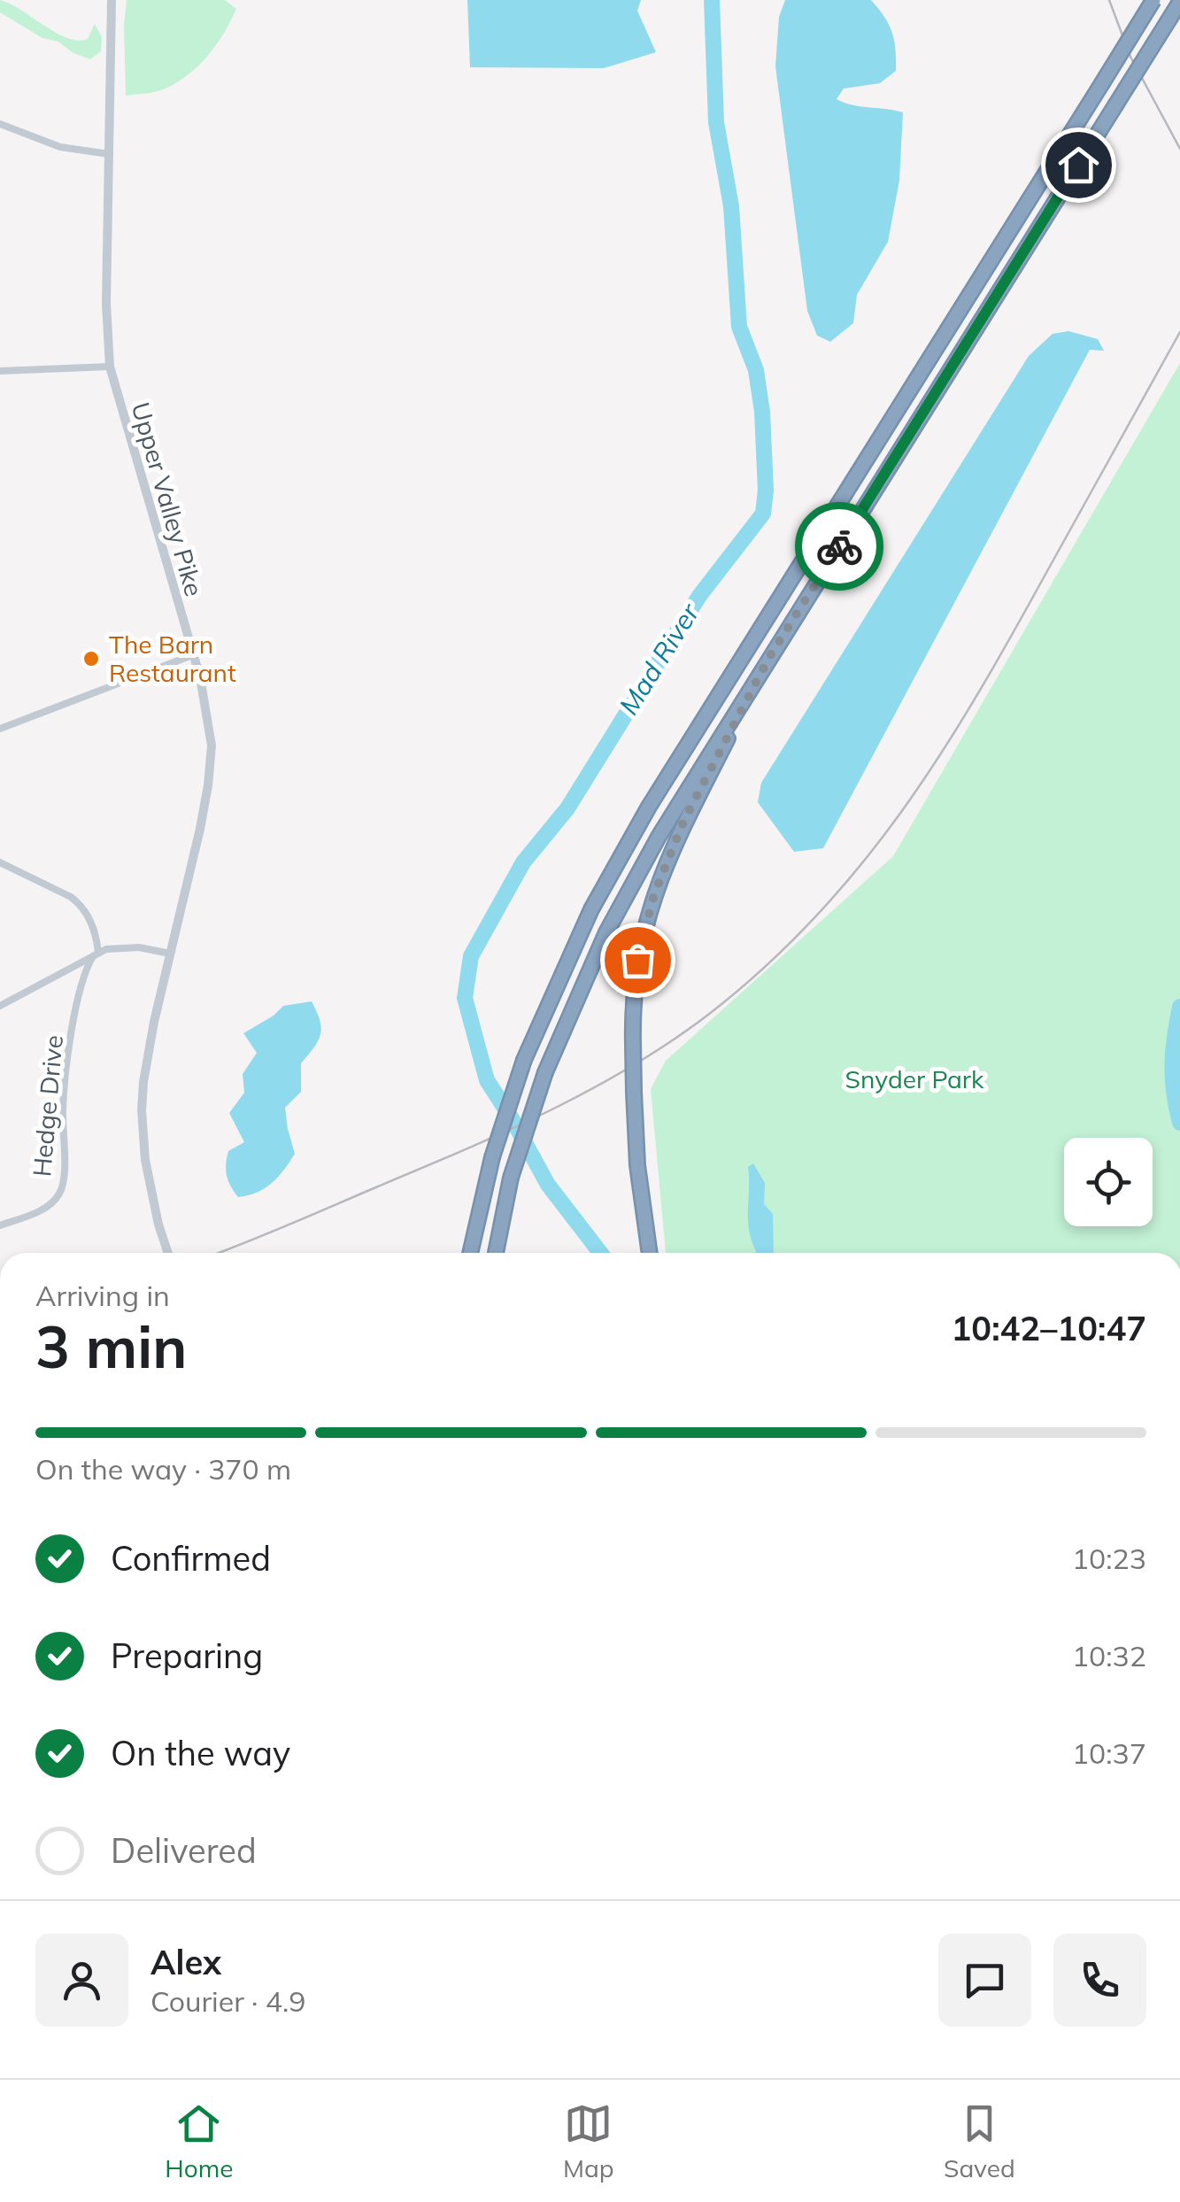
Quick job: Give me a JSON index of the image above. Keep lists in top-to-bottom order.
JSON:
{
  "streets": {
    "street": ["Upper Valley Pike", "Hedge Drive"]
  },
  "water": ["Mad River"],
  "parks": ["Snyder Park"],
  "places": ["The Barn Restaurant"],
  "page": {
    "heading": ["3 min", "Arriving in", "10:42–10:47"],
    "panel": ["Alex", "Courier · 4.9"],
    "bar": "On the way · 370 m",
    "list": [
      ["Confirmed", "10:23"],
      ["Preparing", "10:32"],
      ["On the way", "10:37"],
      "Delivered"
    ],
    "tabs": ["Home", "Map", "Saved"]
  }
}
